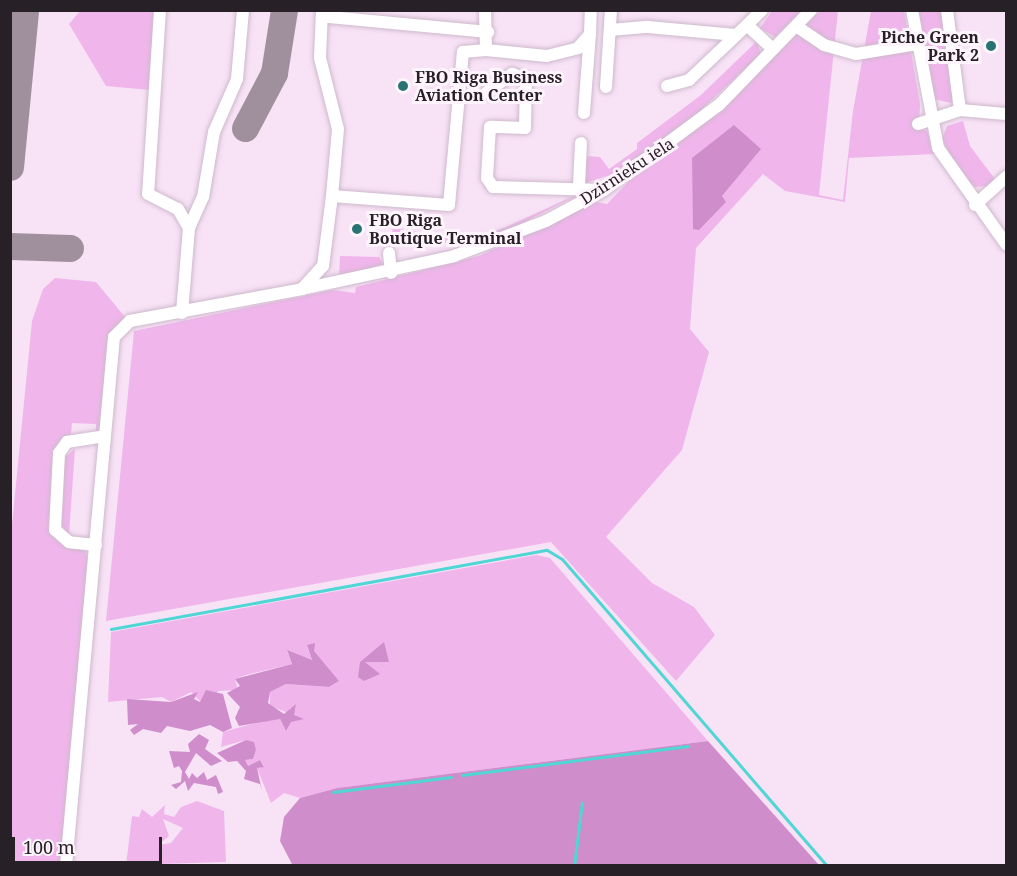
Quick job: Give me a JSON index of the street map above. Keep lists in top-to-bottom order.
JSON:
{
  "streets": {
    "street": ["Dzirnieku iela"]
  },
  "places": ["Piche Green Park 2", "FBO Riga Business Aviation Center", "FBO Riga Boutique Terminal"],
  "scale_bar": "100 m"
}
